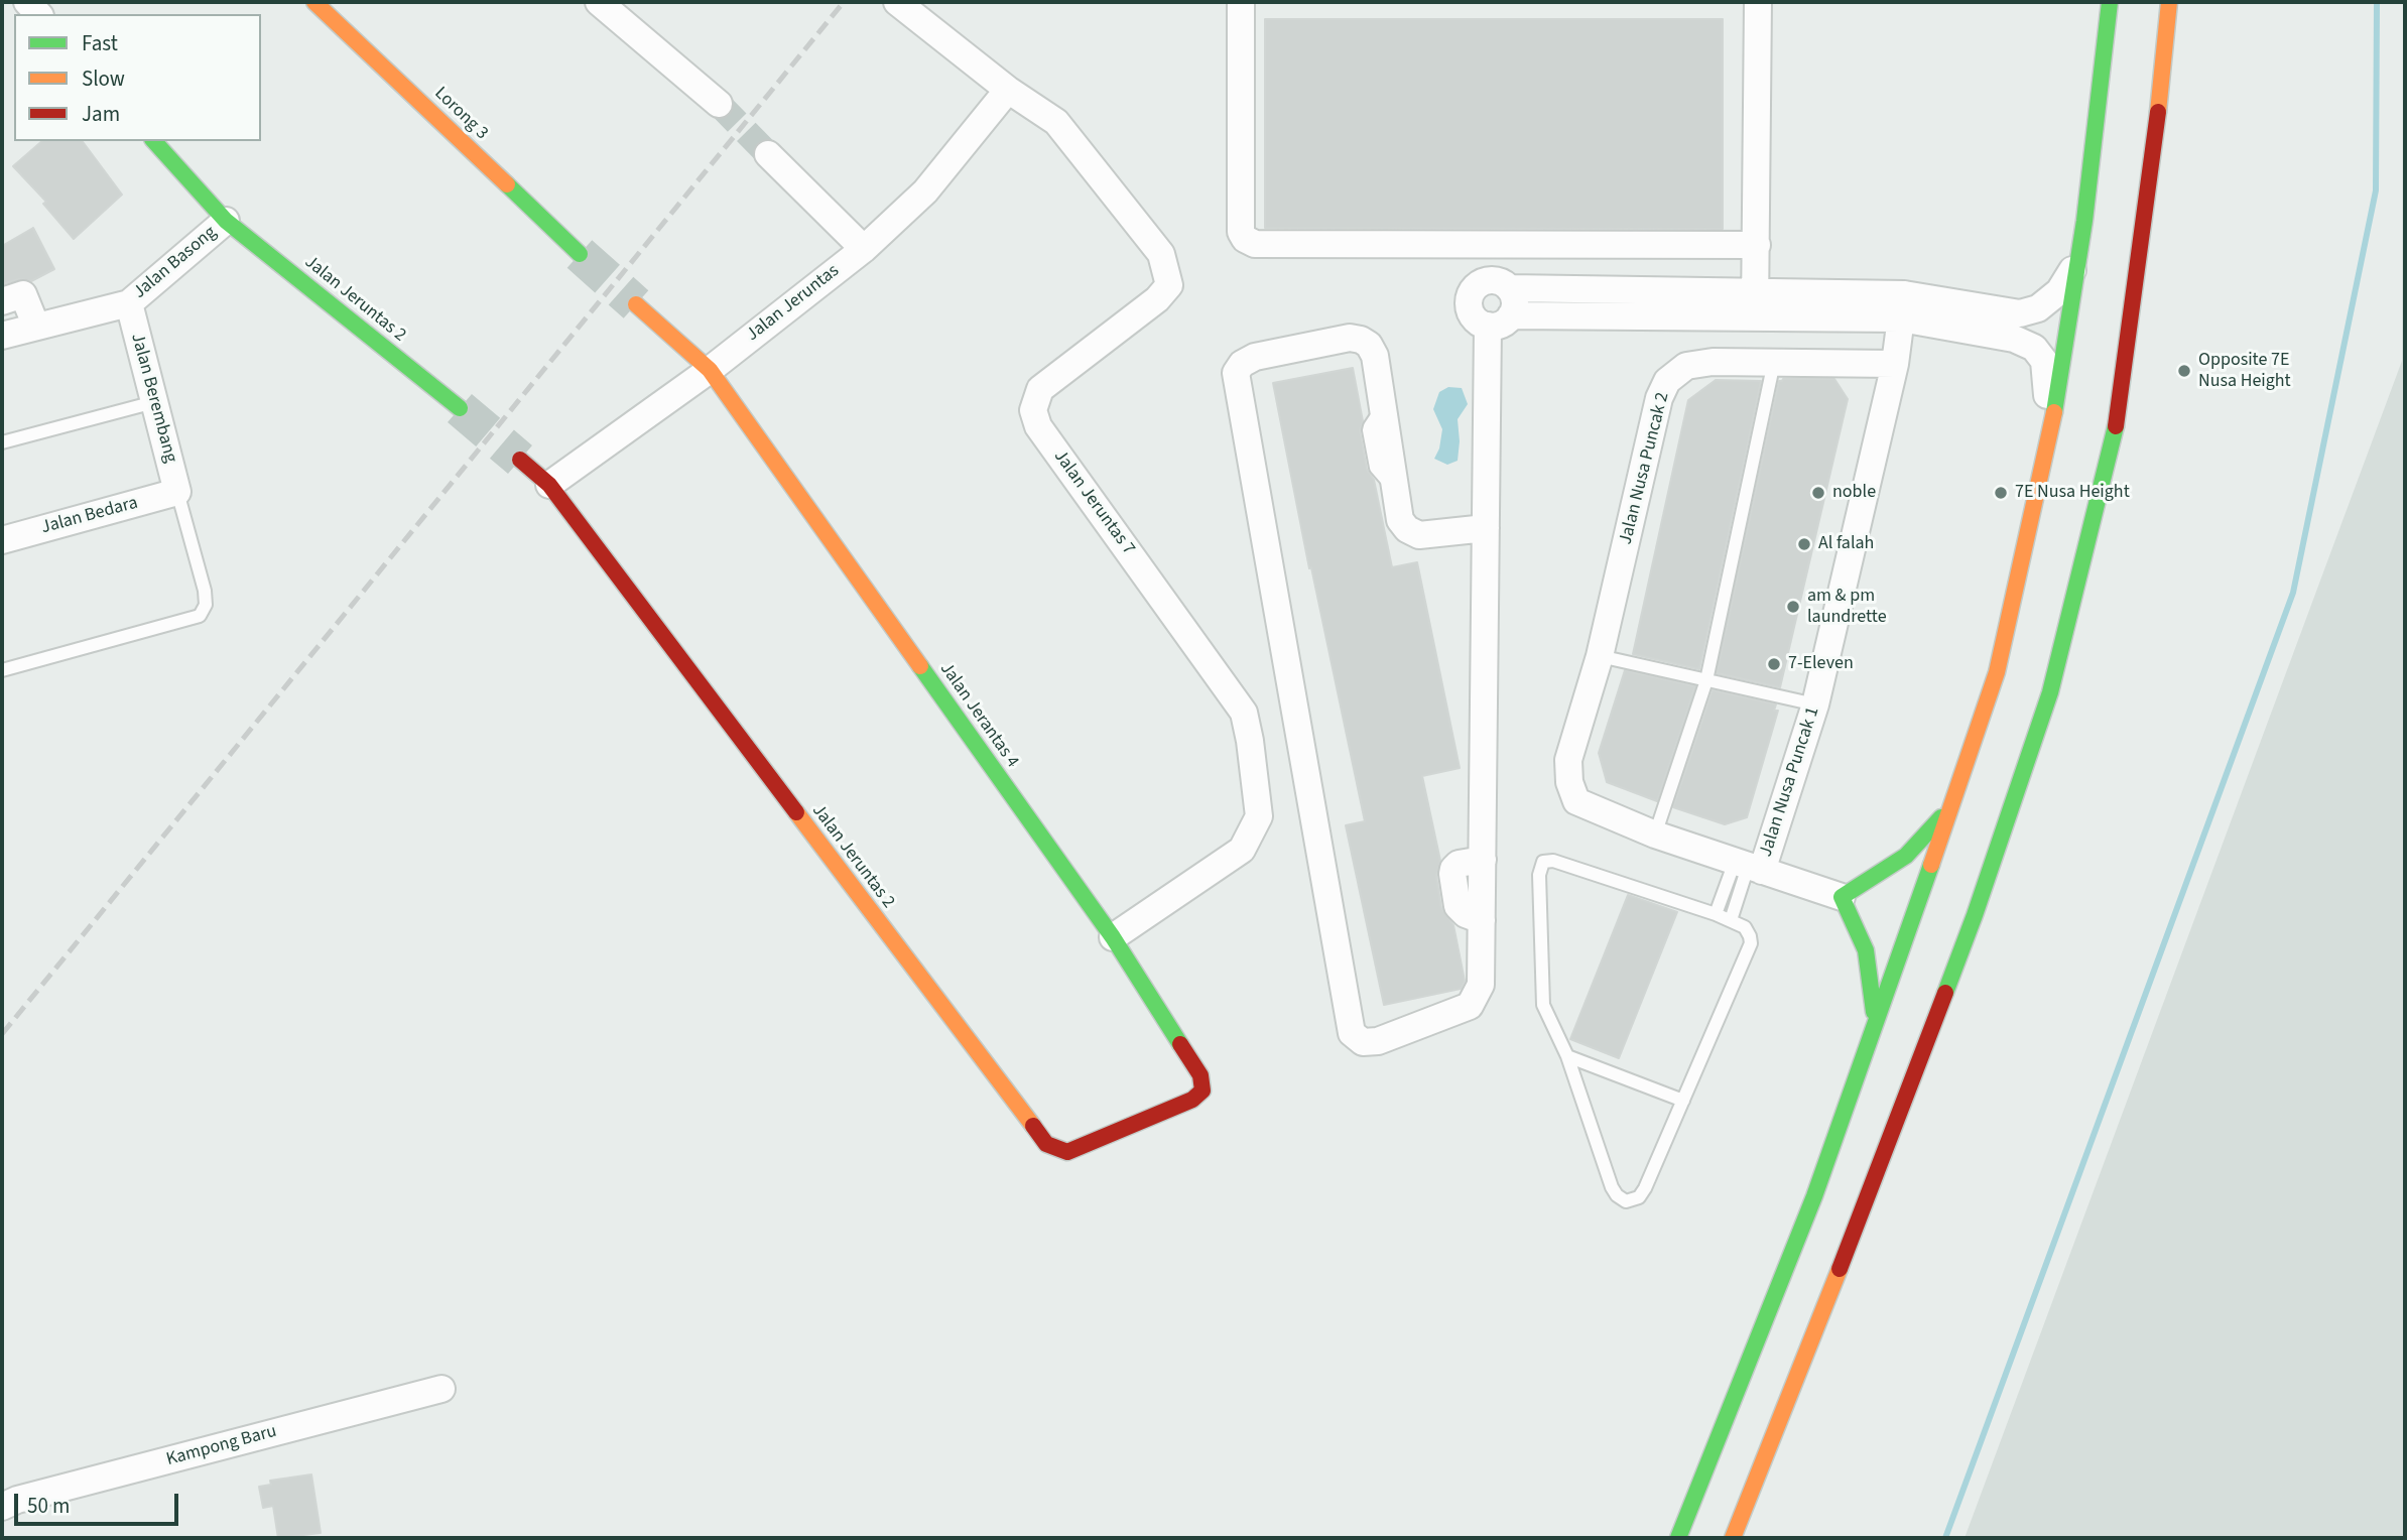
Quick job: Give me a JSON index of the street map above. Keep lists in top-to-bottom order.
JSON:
{
  "streets": {
    "main road": ["Lorong 3", "Jalan Jeruntas 2", "Jalan Jerantas 4"],
    "street": [
      "Jalan Basong",
      "Jalan Jeruntas",
      "Jalan Berembang",
      "Jalan Nusa Puncak 2",
      "Jalan Jeruntas 7",
      "Jalan Bedara",
      "Jalan Nusa Puncak 1",
      "Kampong Baru"
    ]
  },
  "crossings": [
    ["Jalan Basong", "Jalan Jeruntas 2"],
    ["Jalan Basong", "Jalan Berembang"],
    ["Jalan Jeruntas 2", "Jalan Jeruntas"],
    ["Jalan Jeruntas 2", "Jalan Jerantas 4"],
    ["Jalan Jeruntas", "Jalan Jeruntas 7"],
    ["Jalan Jeruntas", "Jalan Jerantas 4"],
    ["Jalan Berembang", "Jalan Bedara"],
    ["Jalan Nusa Puncak 2", "Jalan Nusa Puncak 1"],
    ["Jalan Jeruntas 7", "Jalan Jerantas 4"]
  ],
  "places": [
    "Opposite 7E Nusa Height",
    "noble",
    "7E Nusa Height",
    "Al falah",
    "am & pm laundrette",
    "7-Eleven"
  ],
  "legend": ["Fast", "Slow", "Jam"],
  "scale_bar": "50 m"
}
